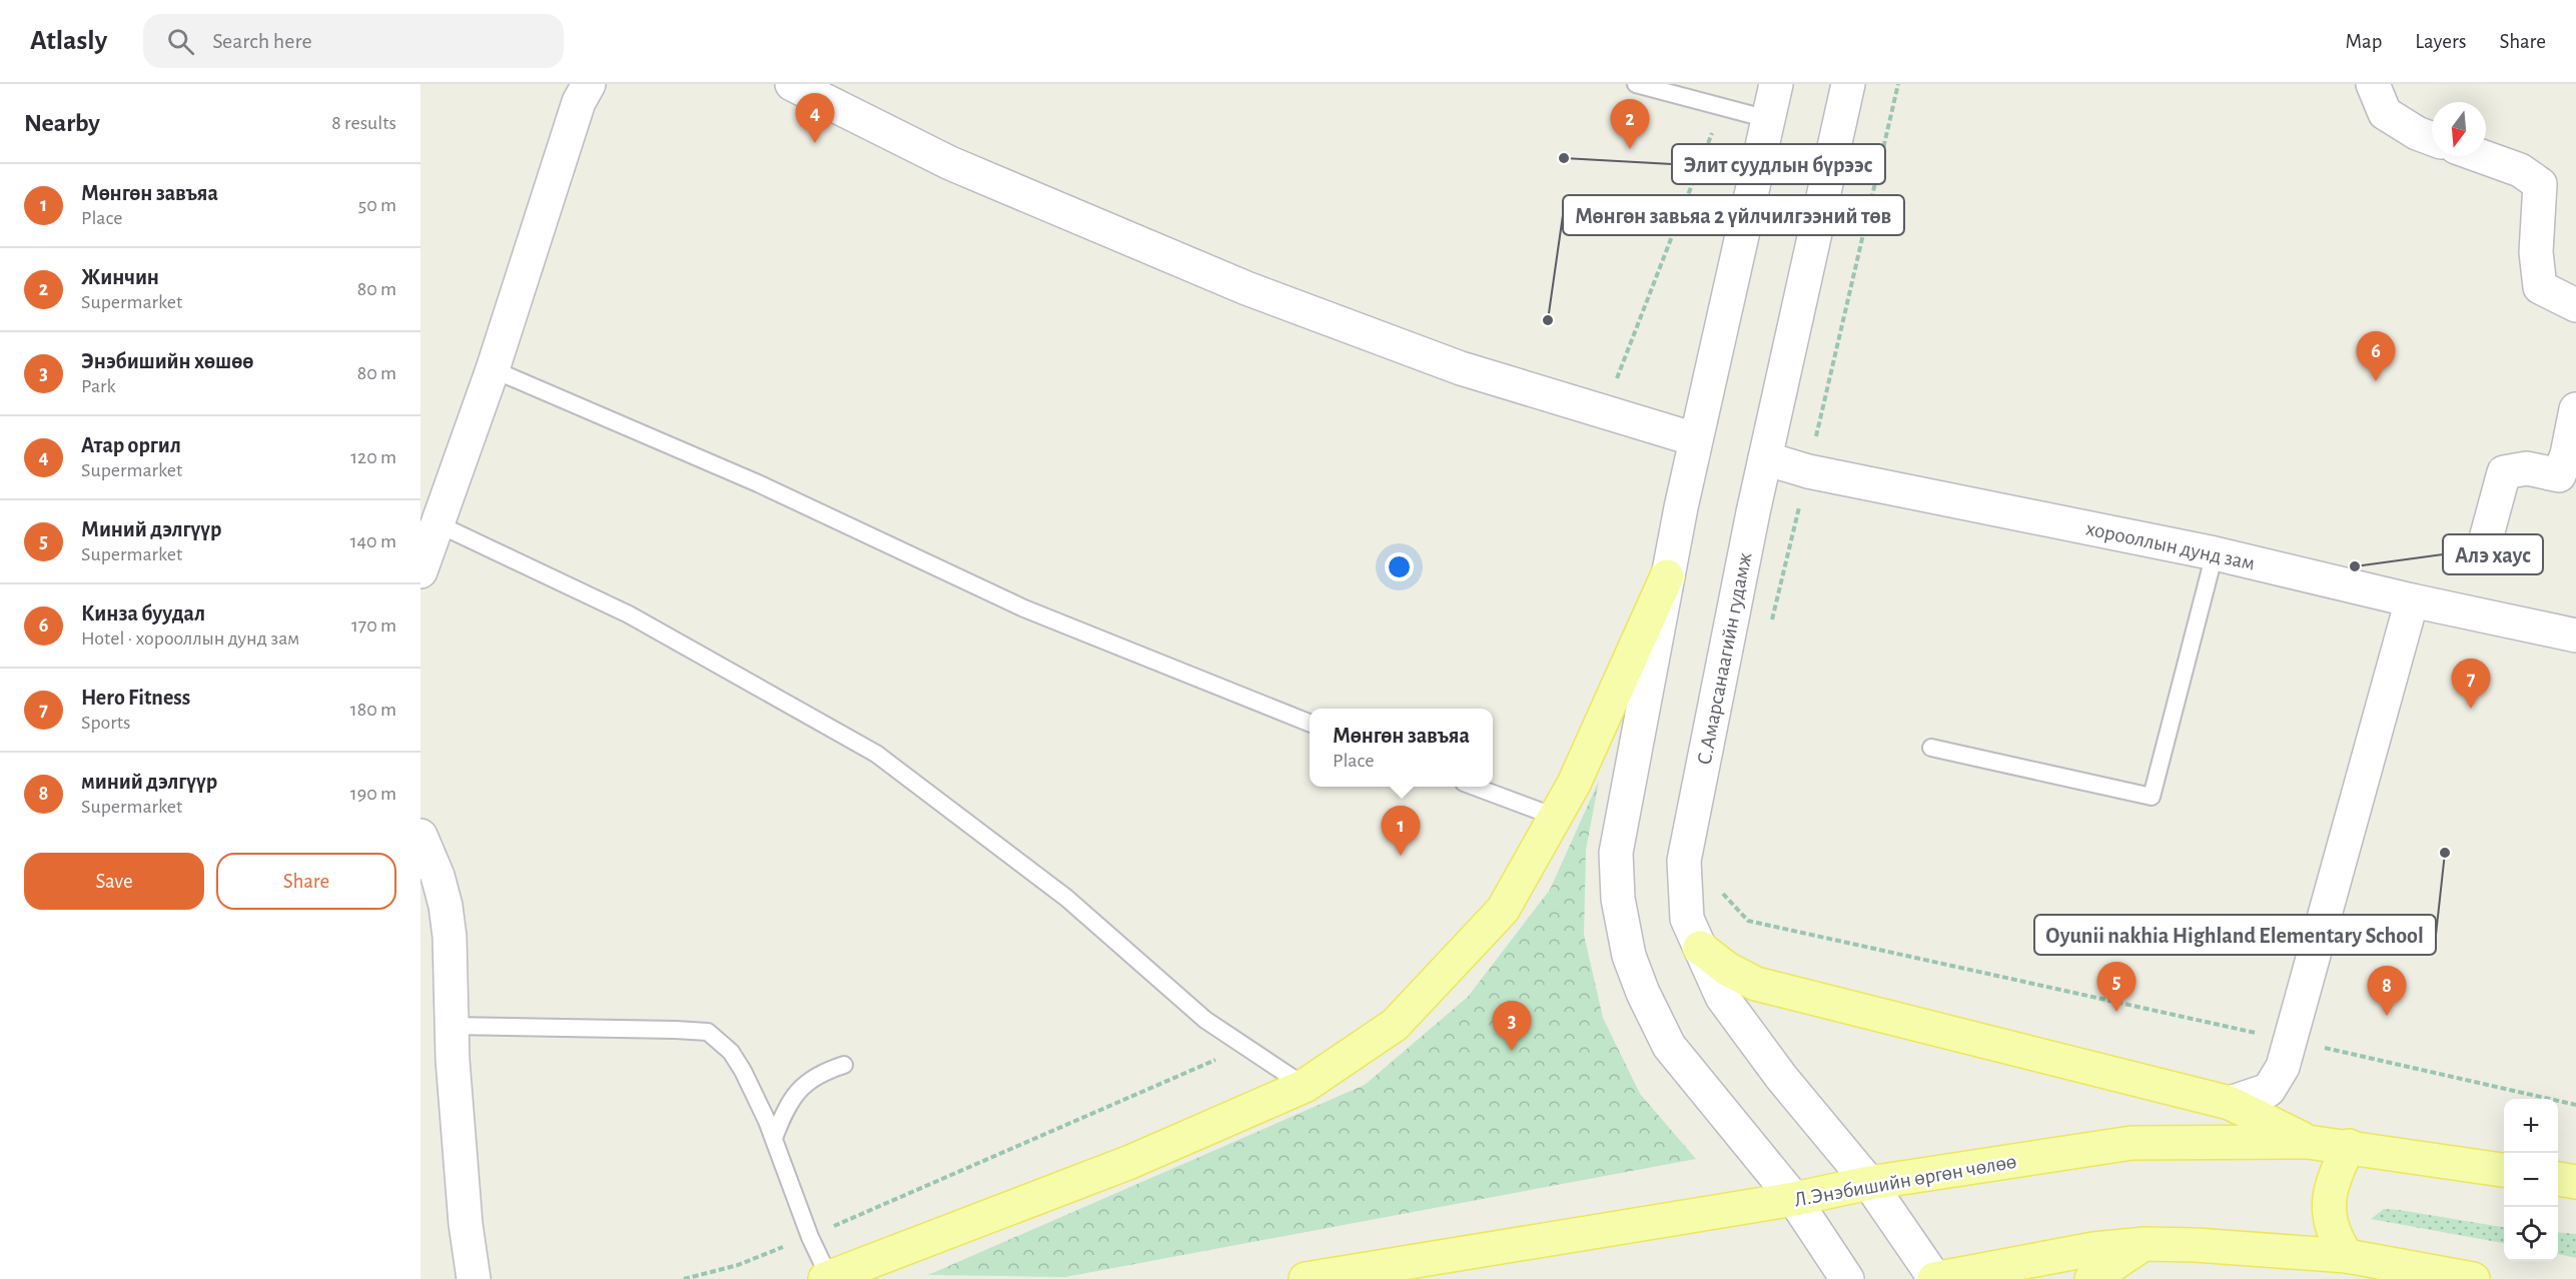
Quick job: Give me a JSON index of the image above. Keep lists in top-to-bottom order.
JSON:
{
  "streets": {
    "main road": ["Л.Энэбишийн өргөн чөлөө"],
    "street": ["хорооллын дунд зам", "С.Амарсанаагийн гудамж"]
  },
  "crossings": [
    ["хорооллын дунд зам", "С.Амарсанаагийн гудамж"],
    ["С.Амарсанаагийн гудамж", "Л.Энэбишийн өргөн чөлөө"]
  ],
  "places": [
    "Элит суудлын бүрээс",
    "Мөнгөн завьяа 2 үйлчилгээний төв",
    "Алэ хаус",
    "Oyunii nakhia Highland Elementary School"
  ],
  "north": "bottom",
  "page": {
    "header": "Atlasly",
    "search": "Search here",
    "nav": ["Map", "Layers", "Share"],
    "heading": ["Nearby", "8 results"],
    "pins": [
      "4",
      "2",
      "6",
      "7",
      "1",
      "5",
      "8",
      "3"
    ],
    "list": [
      {
        "mark": "1",
        "name": "Мөнгөн завъяа",
        "note": "Place",
        "value": "50 m"
      },
      {
        "mark": "2",
        "name": "Жинчин",
        "note": "Supermarket",
        "value": "80 m"
      },
      {
        "mark": "3",
        "name": "Энэбишийн хөшөө",
        "note": "Park",
        "value": "80 m"
      },
      {
        "mark": "4",
        "name": "Атар оргил",
        "note": "Supermarket",
        "value": "120 m"
      },
      {
        "mark": "5",
        "name": "Миний дэлгүүр",
        "note": "Supermarket",
        "value": "140 m"
      },
      {
        "mark": "6",
        "name": "Кинза буудал",
        "note": "Hotel · хорооллын дунд зам",
        "value": "170 m"
      },
      {
        "mark": "7",
        "name": "Hero Fitness",
        "note": "Sports",
        "value": "180 m"
      },
      {
        "mark": "8",
        "name": "миний дэлгүүр",
        "note": "Supermarket",
        "value": "190 m"
      }
    ],
    "popup": ["Мөнгөн завъяа", "Place"],
    "buttons": ["Save", "Share"],
    "map_buttons": ["+", "−"]
  }
}
